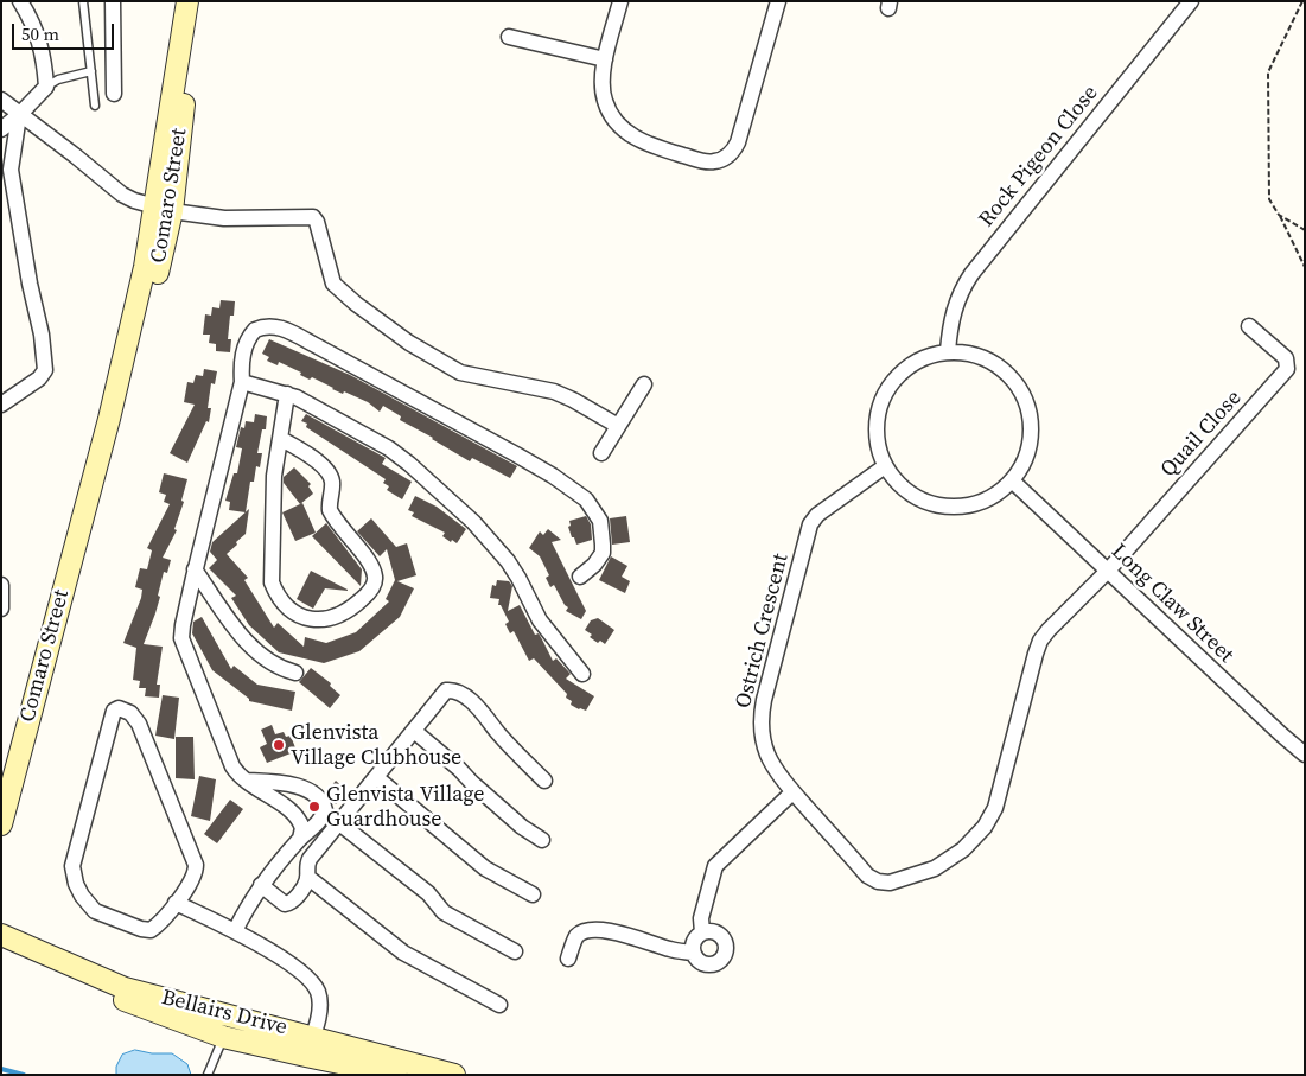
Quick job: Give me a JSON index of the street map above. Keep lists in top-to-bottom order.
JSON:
{
  "streets": {
    "street": [
      "Rock Pigeon Close",
      "Comaro Street",
      "Quail Close",
      "Long Claw Street",
      "Ostrich Crescent",
      "Bellairs Drive"
    ]
  },
  "crossings": [
    ["Rock Pigeon Close", "Long Claw Street"],
    ["Rock Pigeon Close", "Ostrich Crescent"],
    ["Quail Close", "Long Claw Street"],
    ["Quail Close", "Ostrich Crescent"],
    ["Long Claw Street", "Ostrich Crescent"]
  ],
  "places": ["Glenvista Village Clubhouse", "Glenvista Village Guardhouse"],
  "scale_bar": "50 m"
}
